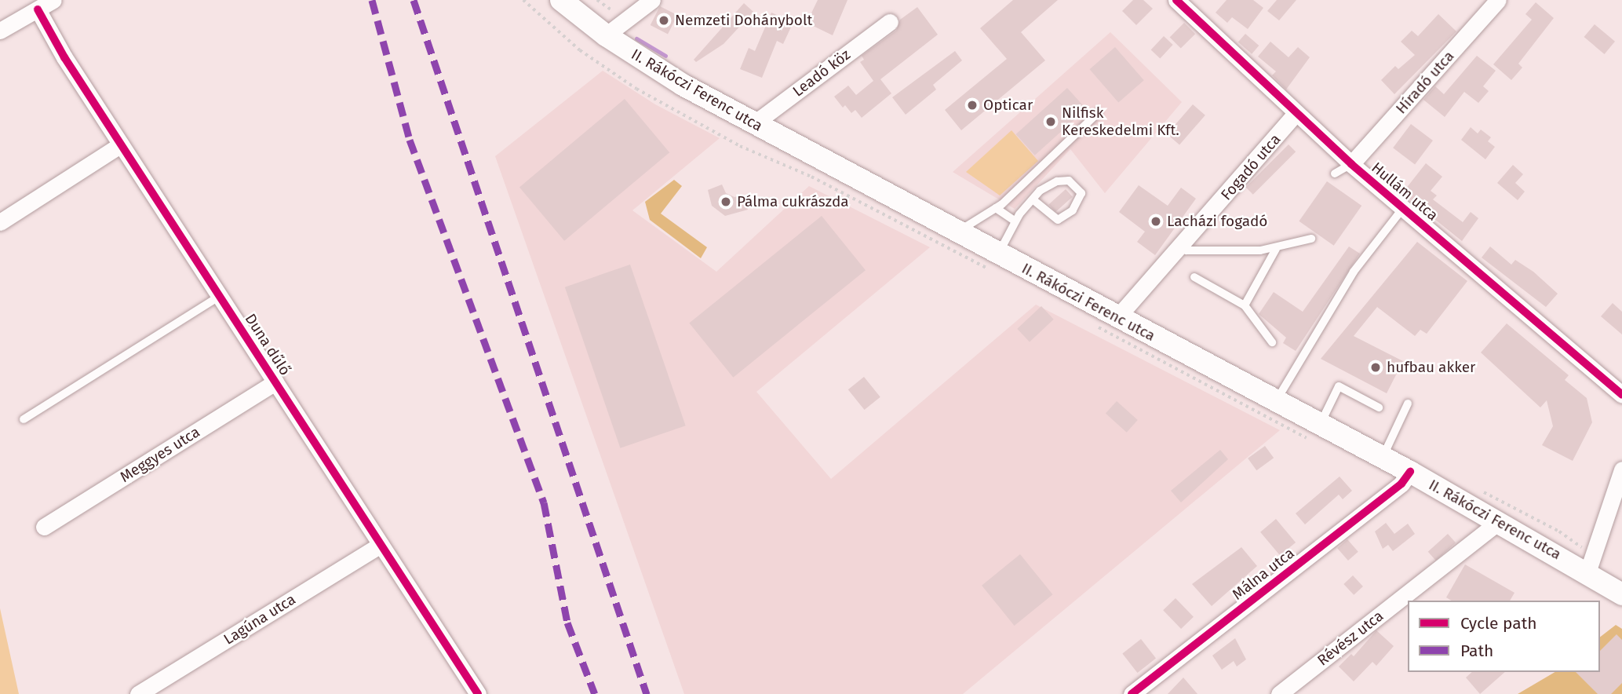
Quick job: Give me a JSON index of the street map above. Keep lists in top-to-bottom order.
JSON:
{
  "streets": {
    "main road": ["II. Rákóczi Ferenc utca"],
    "street": [
      "Leadó köz",
      "Híradó utca",
      "Fogadó utca",
      "Hullám utca",
      "Duna dűlő",
      "Meggyes utca",
      "Málna utca",
      "Lagúna utca",
      "Révész utca"
    ]
  },
  "crossings": [
    ["Leadó köz", "II. Rákóczi Ferenc utca"],
    ["Híradó utca", "Hullám utca"],
    ["II. Rákóczi Ferenc utca", "Fogadó utca"],
    ["II. Rákóczi Ferenc utca", "Málna utca"],
    ["II. Rákóczi Ferenc utca", "Révész utca"],
    ["Fogadó utca", "Hullám utca"],
    ["Duna dűlő", "Meggyes utca"],
    ["Duna dűlő", "Lagúna utca"]
  ],
  "places": [
    "Nemzeti Dohánybolt",
    "Opticar",
    "Nilfisk Kereskedelmi Kft.",
    "Pálma cukrászda",
    "Lacházi fogadó",
    "hufbau akker"
  ],
  "legend": ["Cycle path", "Path"]
}
